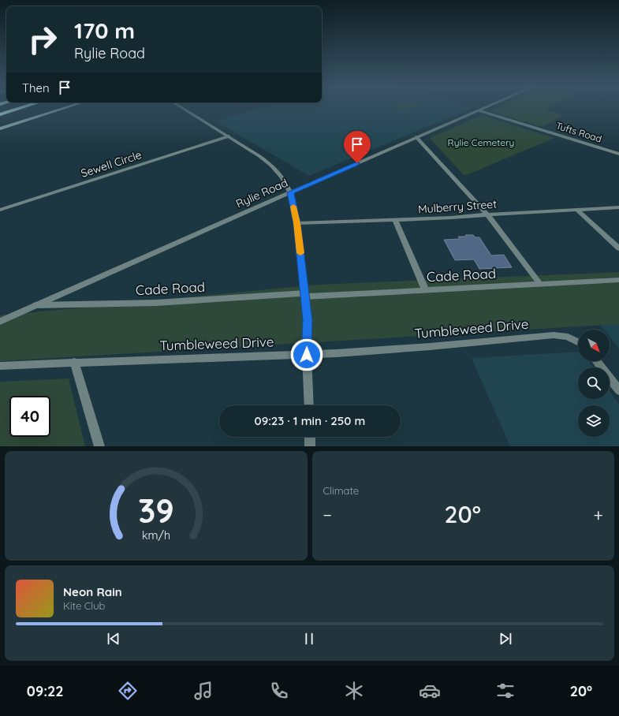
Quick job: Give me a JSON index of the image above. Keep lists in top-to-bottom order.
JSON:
{
  "streets": {
    "street": [
      "Tufts Road",
      "Sewell Circle",
      "Rylie Road",
      "Mulberry Street",
      "Cade Road",
      "Tumbleweed Drive"
    ]
  },
  "crossings": [
    ["Tufts Road", "Rylie Road"],
    ["Rylie Road", "Cade Road"]
  ],
  "parks": ["Rylie Cemetery"],
  "north": "bottom right",
  "page": {
    "turn": ["170 m", "Rylie Road"],
    "then": "Then",
    "limit": "40",
    "trip": "09:23 · 1 min · 250 m",
    "tile": "Climate",
    "heat": ["−", "20°", "+"],
    "song": ["Neon Rain", "Kite Club"],
    "tabs": ["09:22", "20°"],
    "gauge": ["39", "km/h"]
  }
}
